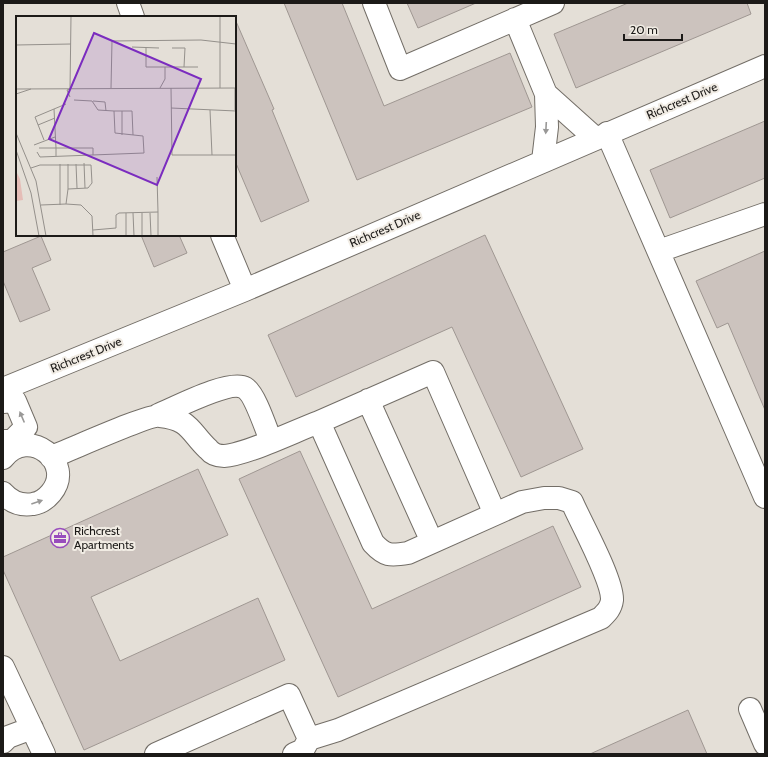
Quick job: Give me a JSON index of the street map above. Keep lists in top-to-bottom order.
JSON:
{
  "streets": {
    "street": ["Richcrest Drive"]
  },
  "places": {
    "office": ["Richcrest Apartments"]
  },
  "scale_bar": "20 m"
}
